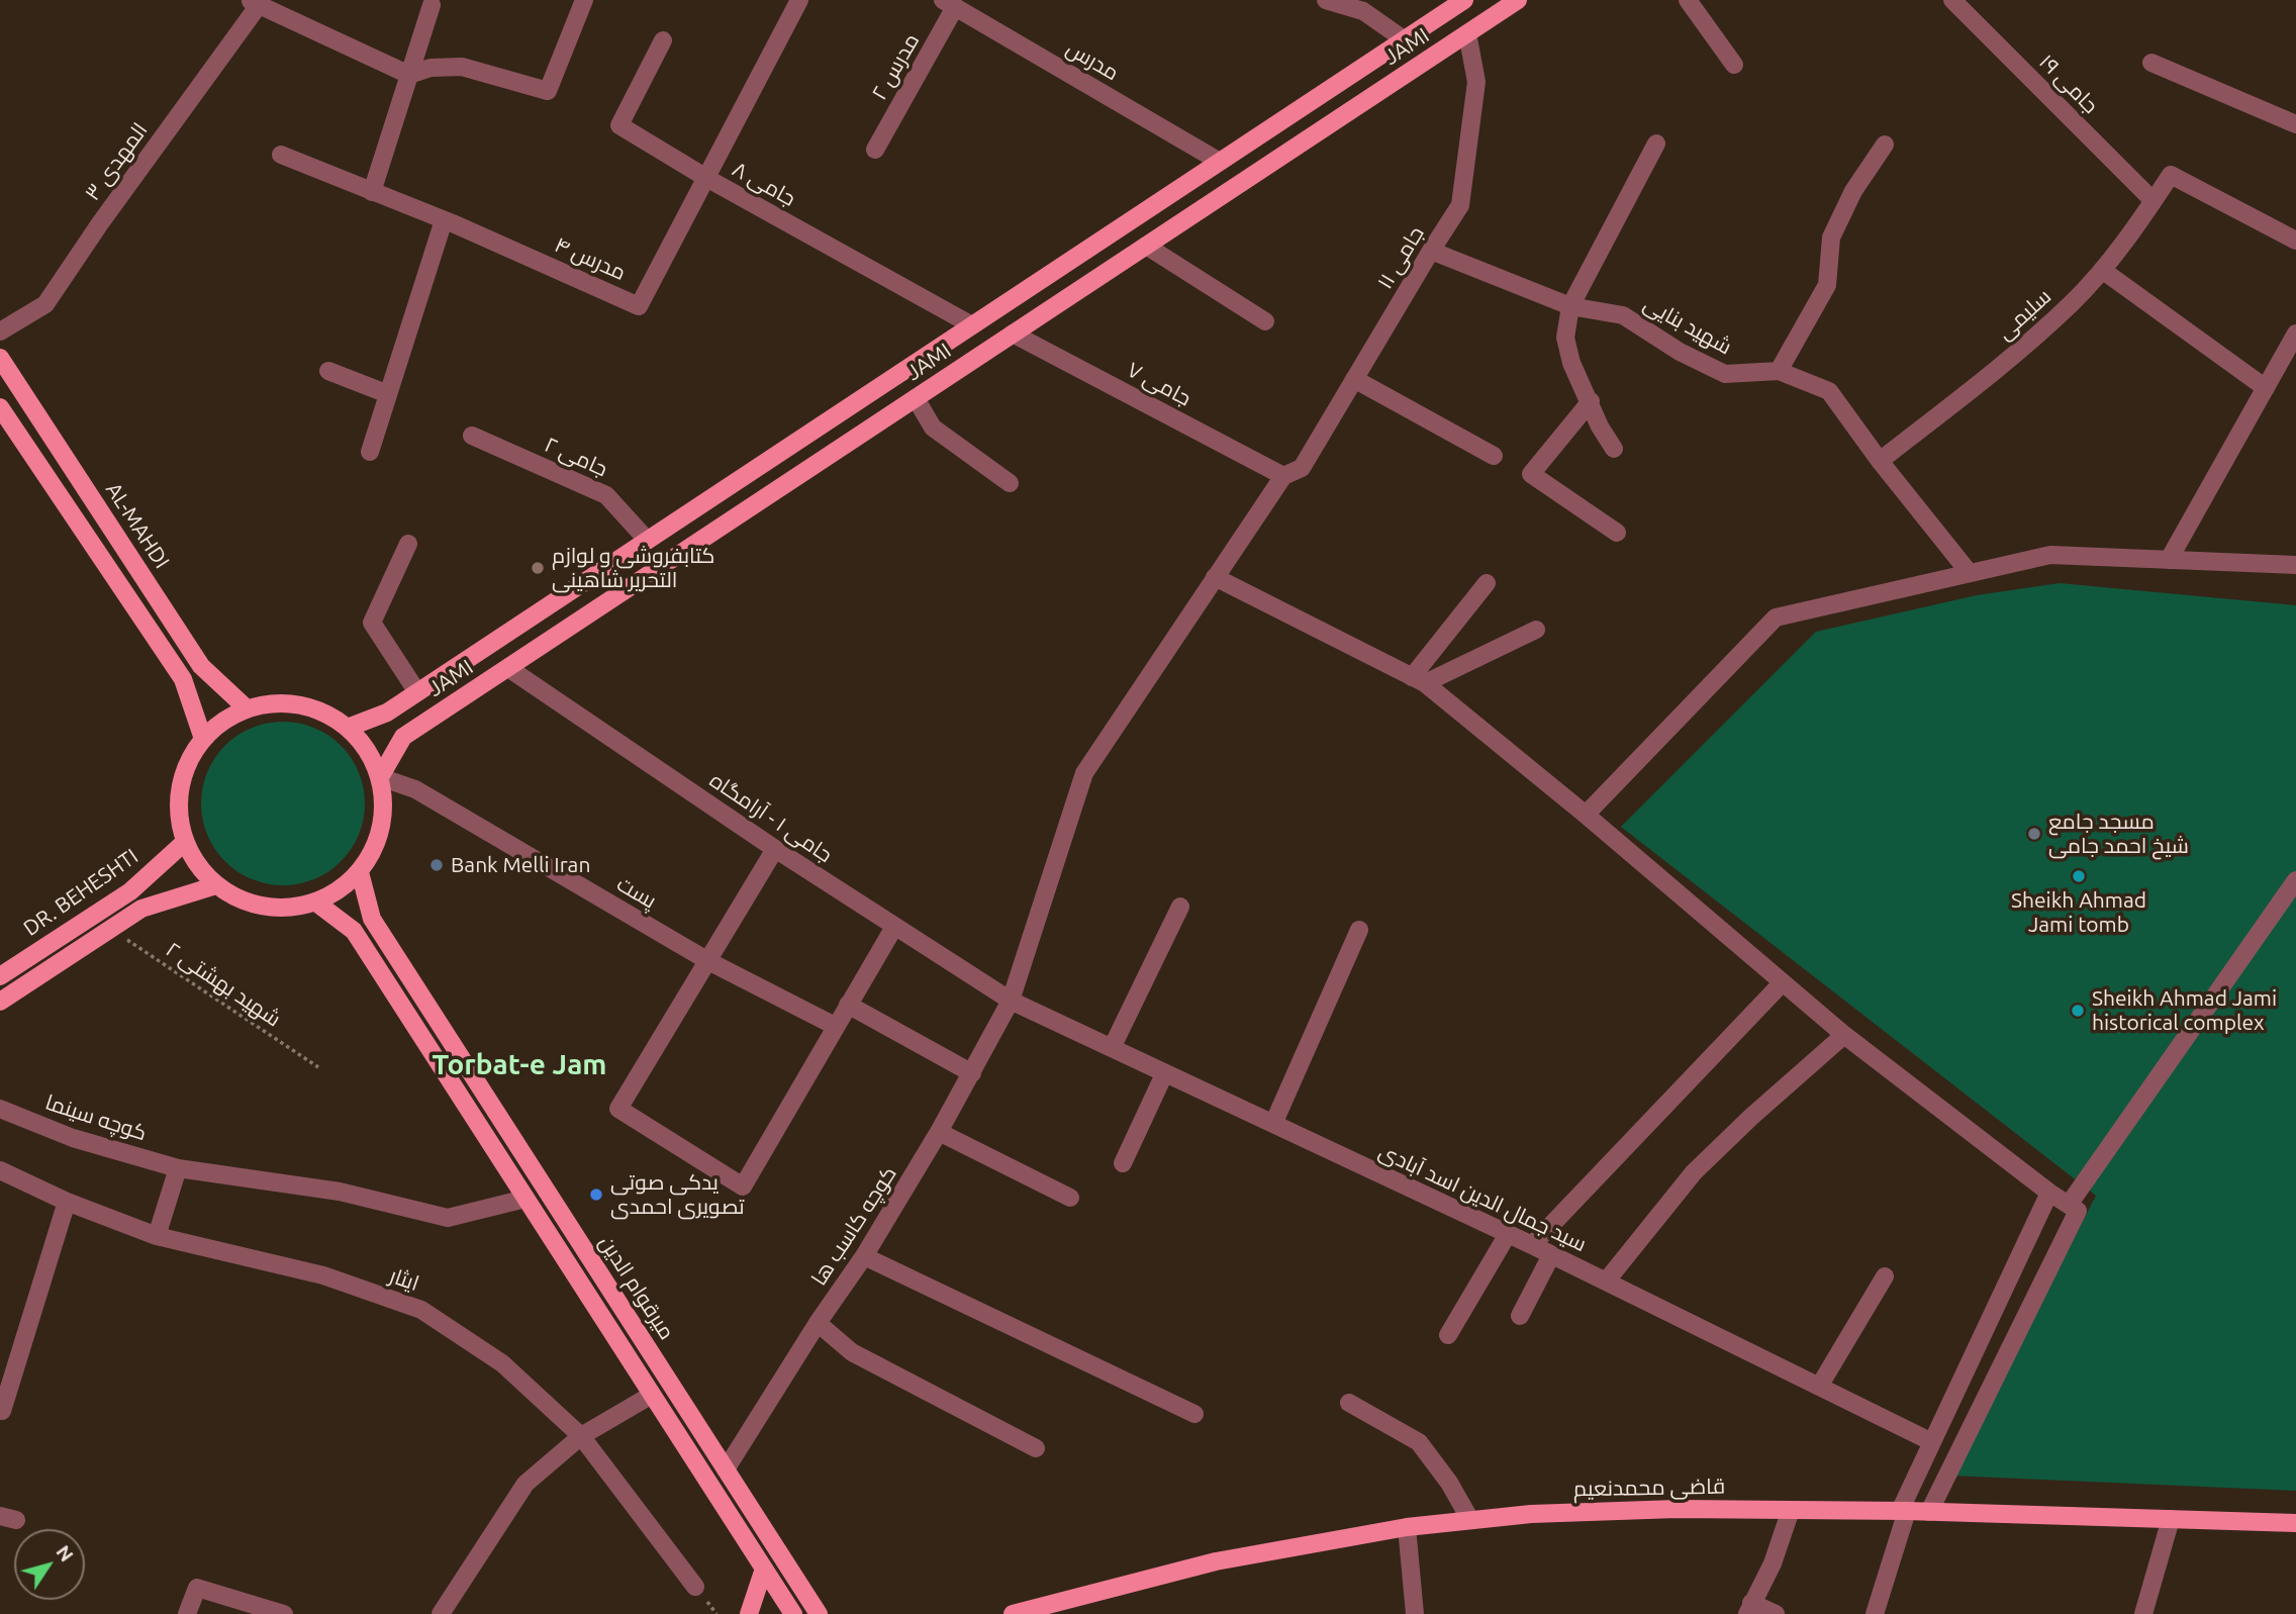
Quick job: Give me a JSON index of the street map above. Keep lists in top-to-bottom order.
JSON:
{
  "streets": {
    "main road": [
      "JAMI",
      "AL-MAHDI",
      "DR. BEHESHTI",
      "میرقوام الدین",
      "قاضی محمدنعیم"
    ],
    "street": [
      "مدرس",
      "مدرس ۲",
      "جامی ۱۹",
      "المهدی ۳",
      "جامی ۸",
      "جامی ۱۱",
      "مدرس ۴",
      "سلیمی",
      "شهید بنایی",
      "جامی ۷",
      "جامی ۲",
      "جامی ۱ - آرامگاه",
      "پست",
      "کوچه سینما",
      "سید جمال الدین اسد آبادی",
      "کوچه کاسب ها",
      "ایثار"
    ],
    "path": ["شهید بهشتی ۲"]
  },
  "crossings": [
    ["JAMI", "مدرس"],
    ["JAMI", "جامی ۸"],
    ["JAMI", "جامی ۱۱"],
    ["JAMI", "جامی ۷"],
    ["JAMI", "جامی ۲"],
    ["JAMI", "AL-MAHDI"],
    ["JAMI", "جامی ۱ - آرامگاه"],
    ["JAMI", "DR. BEHESHTI"],
    ["JAMI", "پست"],
    ["JAMI", "میرقوام الدین"],
    ["مدرس", "مدرس ۲"],
    ["جامی ۱۹", "سلیمی"],
    ["جامی ۸", "مدرس ۴"],
    ["جامی ۱۱", "شهید بنایی"],
    ["جامی ۱۱", "جامی ۷"],
    ["جامی ۱۱", "کوچه کاسب ها"],
    ["سلیمی", "شهید بنایی"],
    ["AL-MAHDI", "DR. BEHESHTI"],
    ["AL-MAHDI", "پست"],
    ["AL-MAHDI", "میرقوام الدین"],
    ["جامی ۱ - آرامگاه", "سید جمال الدین اسد آبادی"],
    ["جامی ۱ - آرامگاه", "کوچه کاسب ها"],
    ["DR. BEHESHTI", "پست"],
    ["DR. BEHESHTI", "میرقوام الدین"],
    ["پست", "میرقوام الدین"],
    ["سید جمال الدین اسد آبادی", "کوچه کاسب ها"],
    ["کوچه کاسب ها", "میرقوام الدین"]
  ],
  "districts": ["Torbat-e Jam"],
  "places": [
    "کتابفروشی و لوازم التحریر شاهینی",
    "مسجد جامع شیخ احمد جامی",
    "Bank Melli Iran",
    "Sheikh Ahmad Jami tomb",
    "Sheikh Ahmad Jami historical complex",
    "یدکی صوتی تصویری احمدی"
  ],
  "north": "top right"
}
